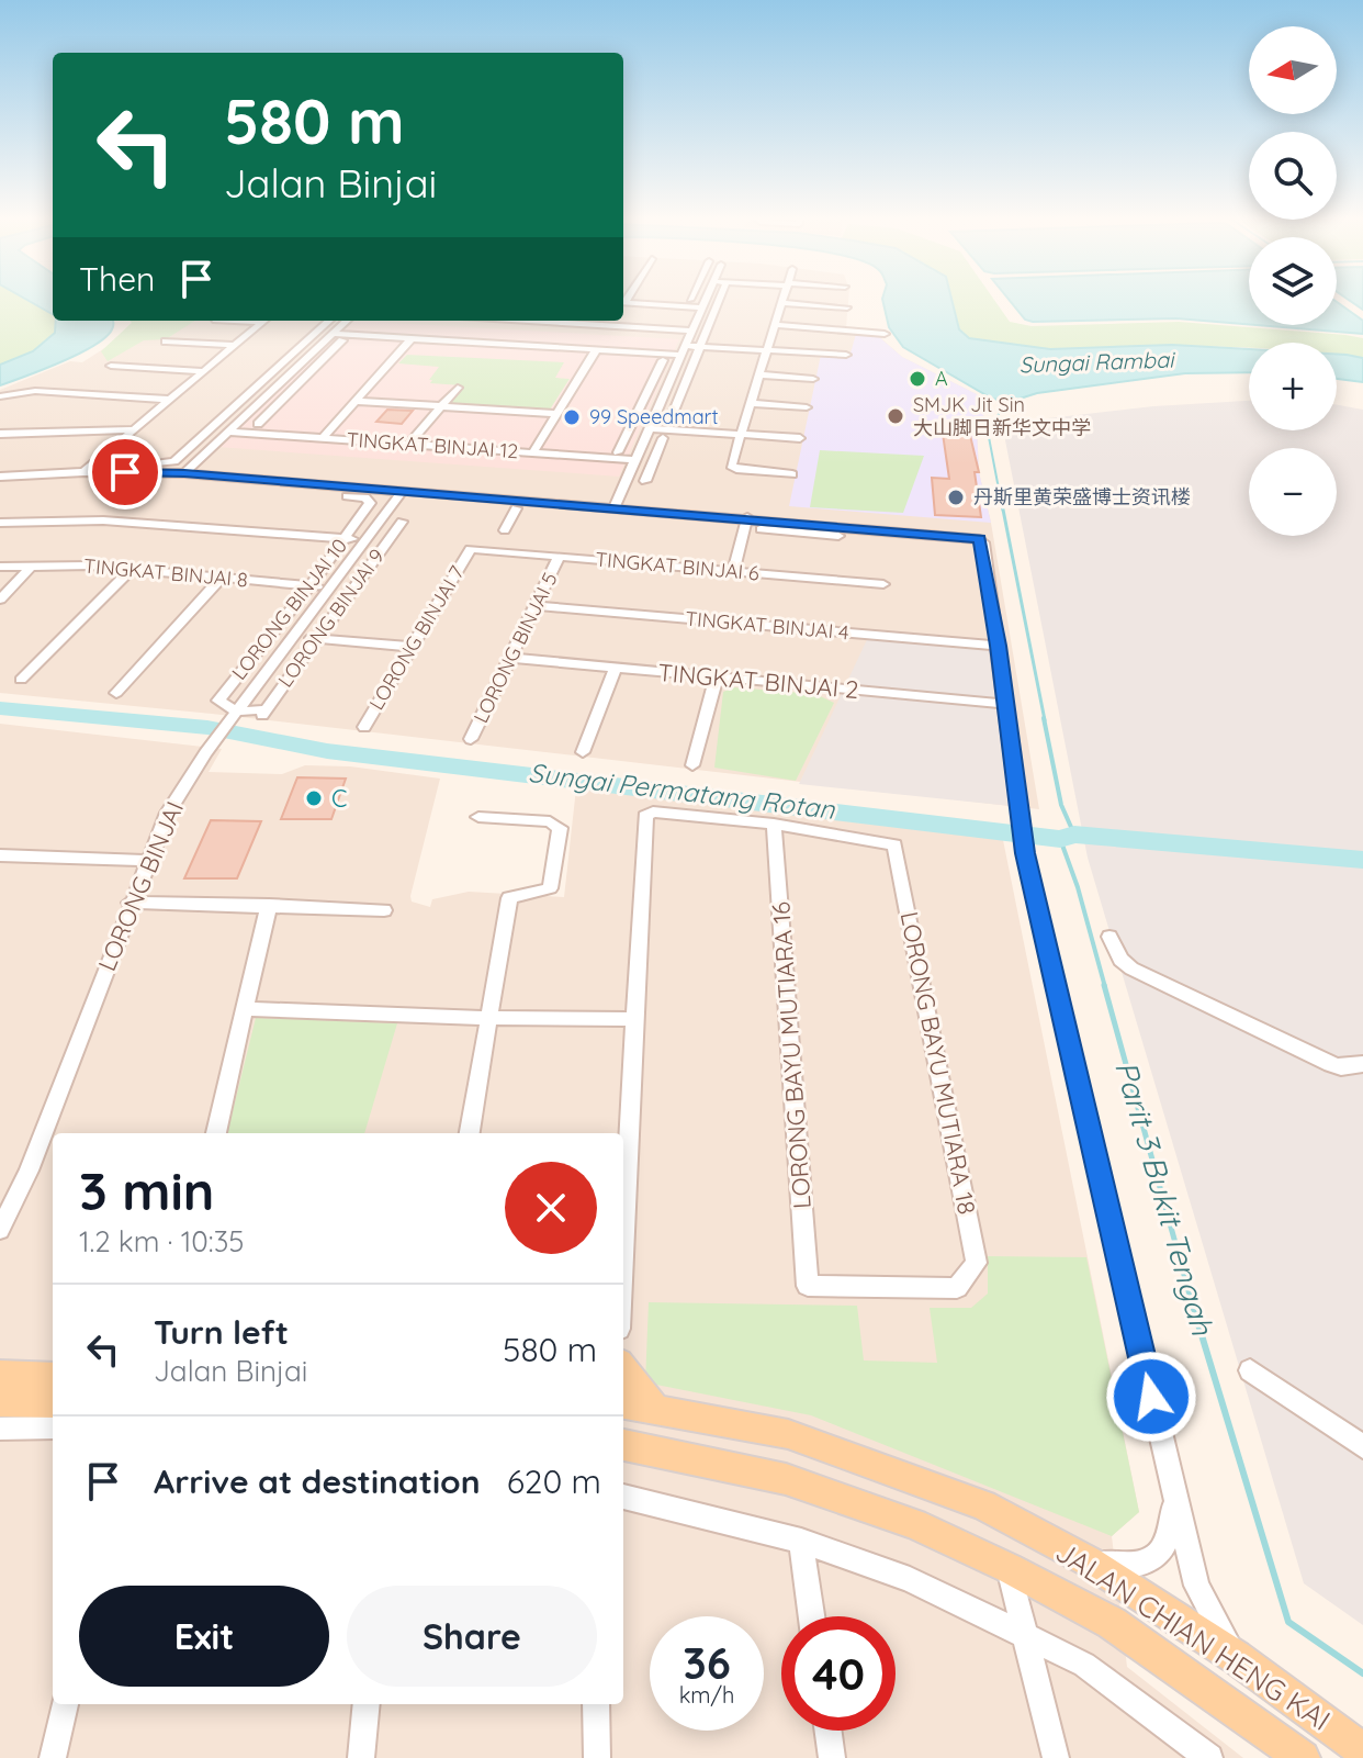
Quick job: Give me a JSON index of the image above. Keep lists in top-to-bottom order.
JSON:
{
  "streets": {
    "main road": ["JALAN CHIAN HENG KAI"],
    "street": [
      "TINGKAT BINJAI 12",
      "TINGKAT BINJAI 6",
      "TINGKAT BINJAI 8",
      "LORONG BINJAI 10",
      "LORONG BINJAI 9",
      "TINGKAT BINJAI 4",
      "LORONG BINJAI 7",
      "LORONG BINJAI 5",
      "TINGKAT BINJAI 2",
      "LORONG BINJAI",
      "LORONG BAYU MUTIARA 16",
      "LORONG BAYU MUTIARA 18"
    ]
  },
  "crossings": [
    ["TINGKAT BINJAI 6", "LORONG BINJAI 7"],
    ["TINGKAT BINJAI 6", "LORONG BINJAI 5"],
    ["TINGKAT BINJAI 8", "LORONG BINJAI 10"],
    ["TINGKAT BINJAI 8", "LORONG BINJAI"],
    ["LORONG BINJAI 10", "LORONG BINJAI 9"],
    ["LORONG BINJAI 10", "LORONG BINJAI"],
    ["LORONG BINJAI 9", "LORONG BINJAI"],
    ["TINGKAT BINJAI 4", "LORONG BINJAI 5"],
    ["LORONG BINJAI 5", "TINGKAT BINJAI 2"],
    ["LORONG BAYU MUTIARA 16", "LORONG BAYU MUTIARA 18"]
  ],
  "water": ["Sungai Rambai", "Sungai Permatang Rotan", "Parit 3 Bukit Tengah"],
  "places": [
    "A",
    "SMJK Jit Sin 大山脚日新华文中学",
    "99 Speedmart",
    "丹斯里黄荣盛博士资讯楼",
    "C"
  ],
  "north": "left",
  "page": {
    "map_buttons": ["+", "−"],
    "turn": ["580 m", "Jalan Binjai"],
    "then": "Then",
    "heading": ["3 min", "1.2 km · 10:35"],
    "list": [
      {
        "name": "Turn left",
        "note": "Jalan Binjai",
        "value": "580 m"
      },
      {
        "name": "Arrive at destination",
        "value": "620 m"
      }
    ],
    "buttons": ["Exit", "Share"],
    "speed": "36 km/h",
    "limit": "40"
  }
}
